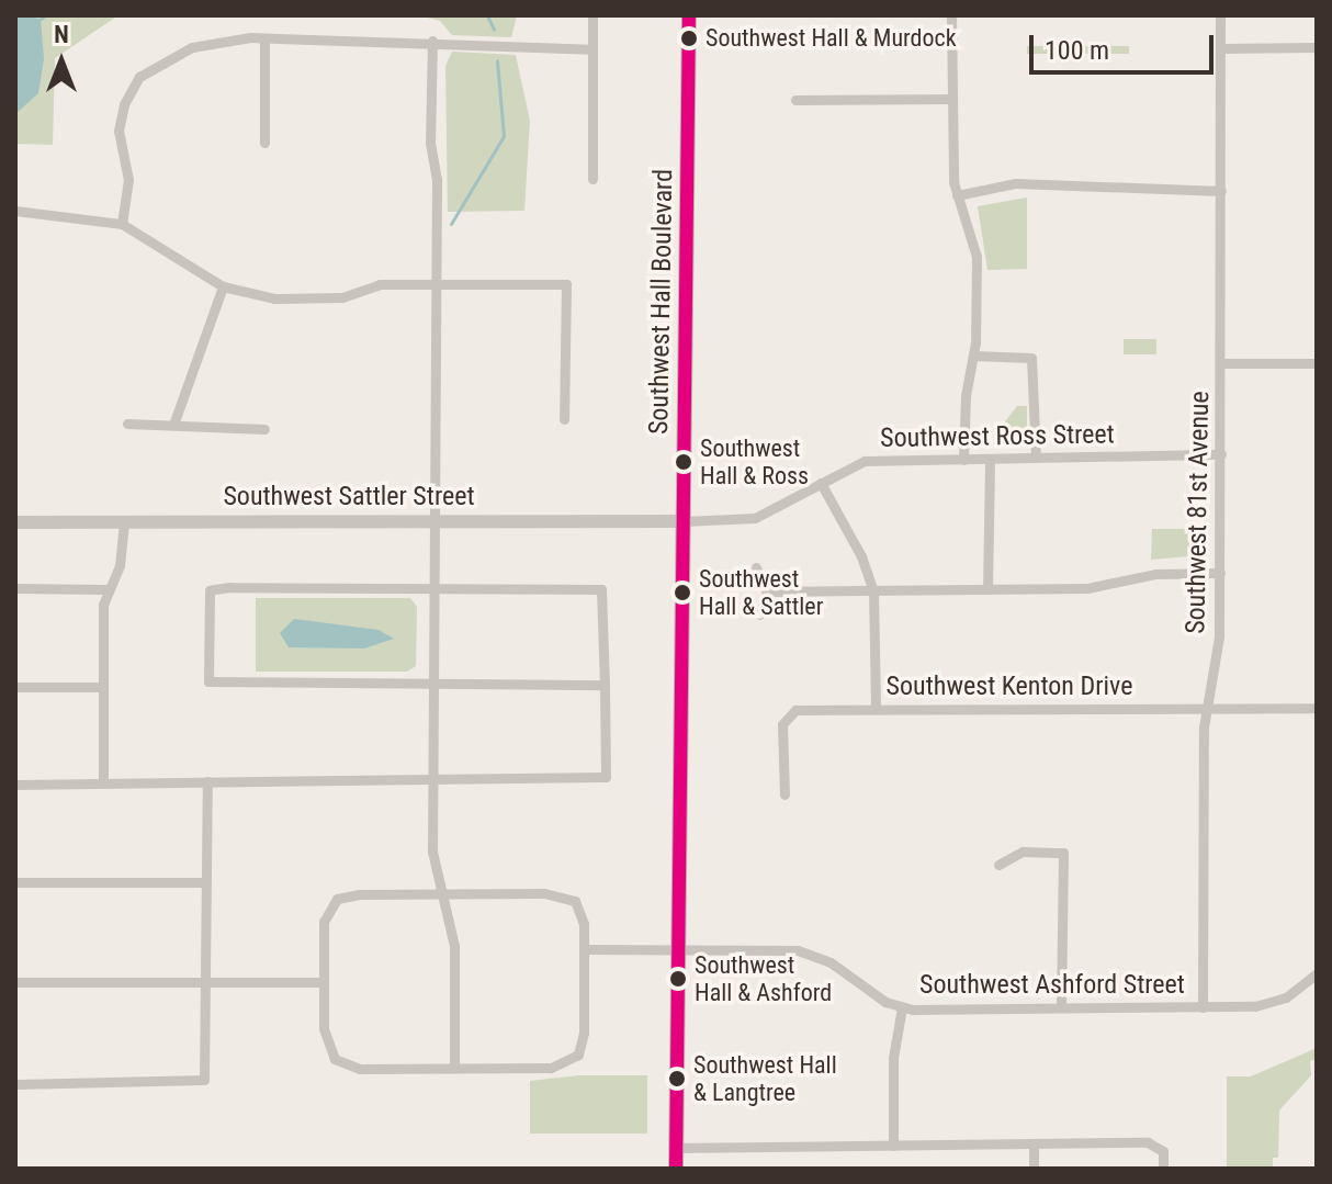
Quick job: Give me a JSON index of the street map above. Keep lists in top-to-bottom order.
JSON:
{
  "streets": {
    "main road": ["Southwest Hall Boulevard"],
    "street": [
      "Southwest Ross Street",
      "Southwest Sattler Street",
      "Southwest 81st Avenue",
      "Southwest Kenton Drive",
      "Southwest Ashford Street"
    ]
  },
  "crossings": [
    ["Southwest Hall Boulevard", "Southwest Ross Street"],
    ["Southwest Hall Boulevard", "Southwest Sattler Street"],
    ["Southwest Hall Boulevard", "Southwest Ashford Street"],
    ["Southwest Ross Street", "Southwest Sattler Street"],
    ["Southwest Ross Street", "Southwest 81st Avenue"],
    ["Southwest 81st Avenue", "Southwest Kenton Drive"],
    ["Southwest 81st Avenue", "Southwest Ashford Street"]
  ],
  "places": [
    "Southwest Hall & Murdock",
    "Southwest Hall & Ross",
    "Southwest Hall & Sattler",
    "Southwest Hall & Ashford",
    "Southwest Hall & Langtree"
  ],
  "scale_bar": "100 m",
  "north": "top"
}
